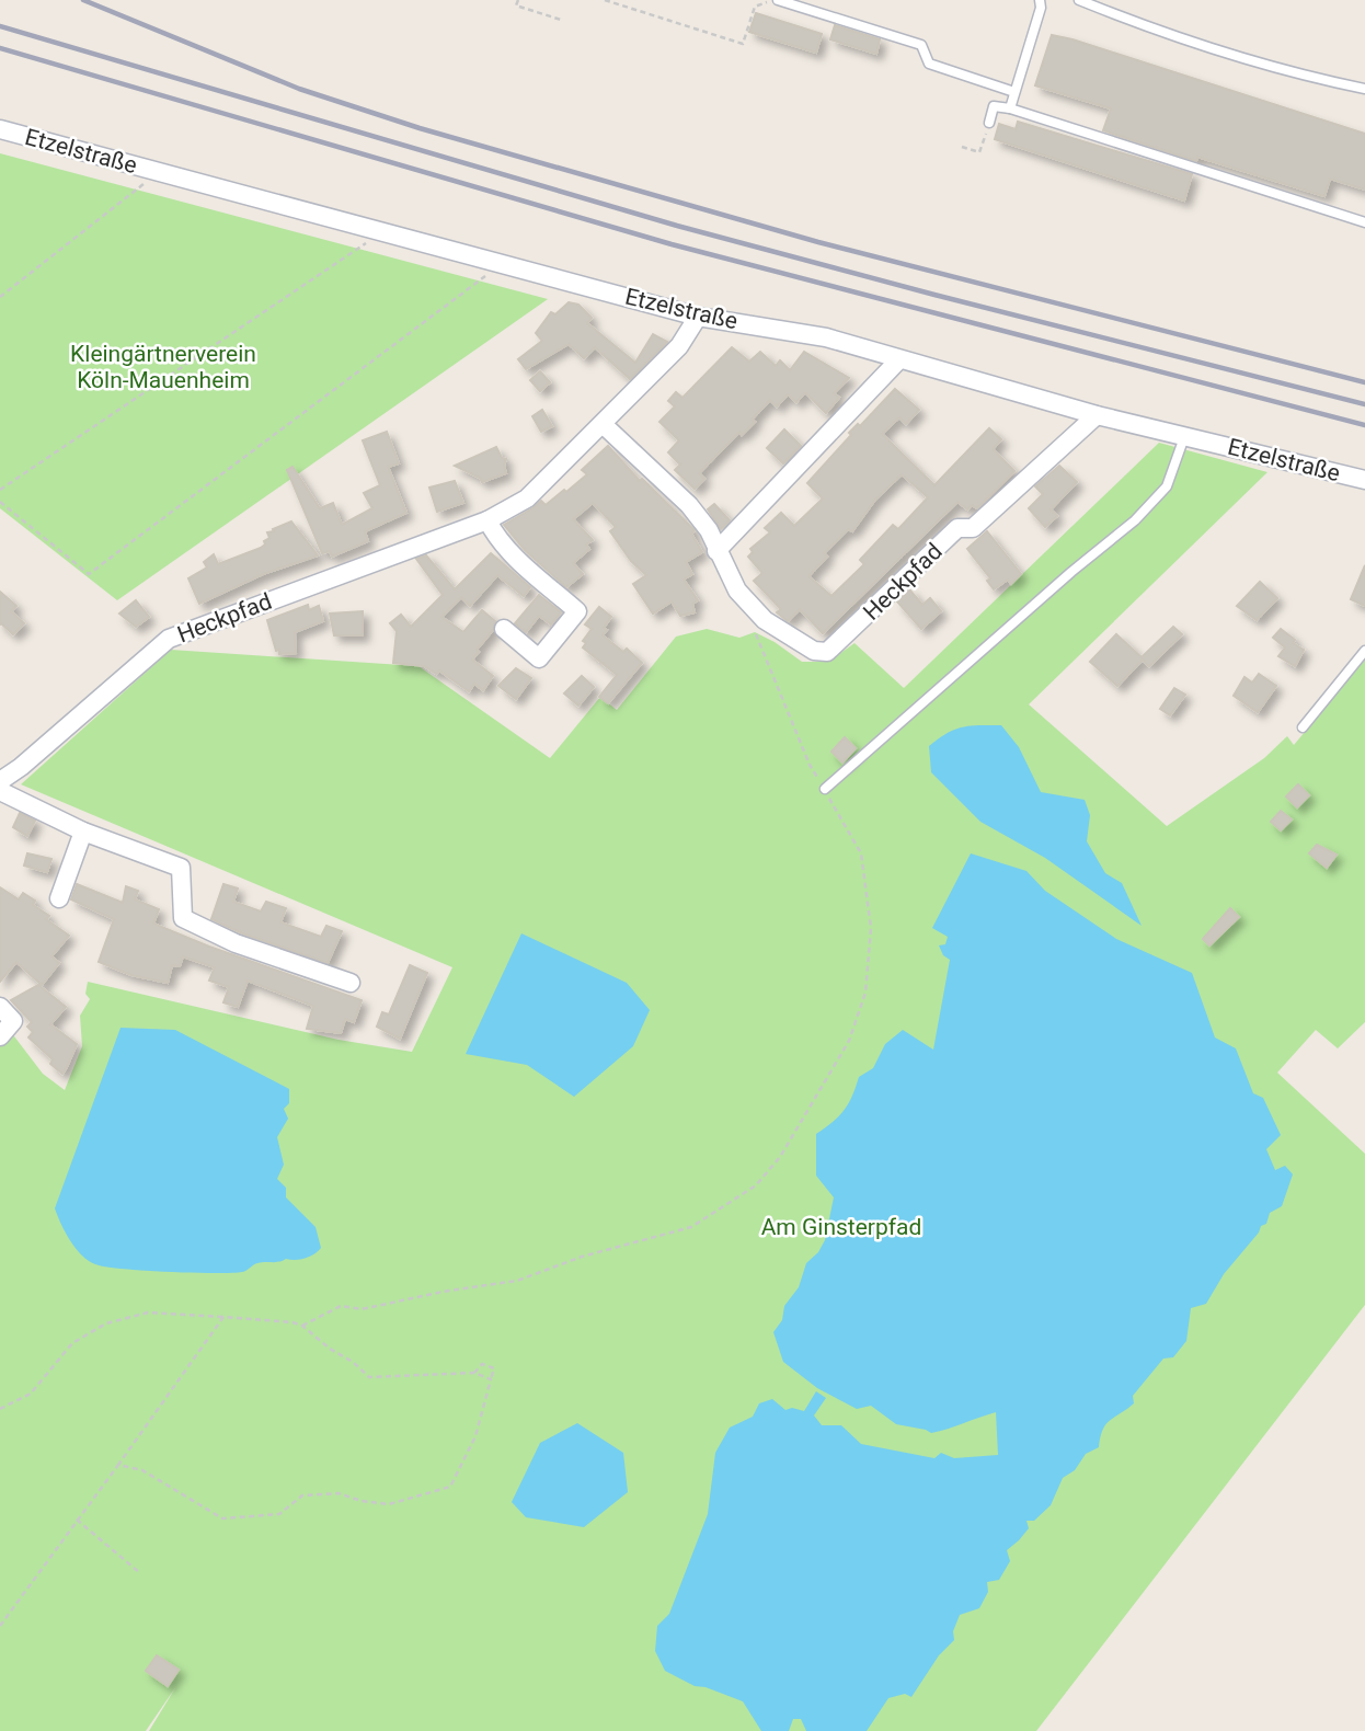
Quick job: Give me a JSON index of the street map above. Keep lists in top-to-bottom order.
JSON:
{
  "streets": {
    "street": ["Etzelstraße", "Heckpfad"]
  },
  "crossings": [
    ["Etzelstraße", "Heckpfad"]
  ],
  "parks": ["Kleingärtnerverein Köln-Mauenheim", "Am Ginsterpfad"]
}
